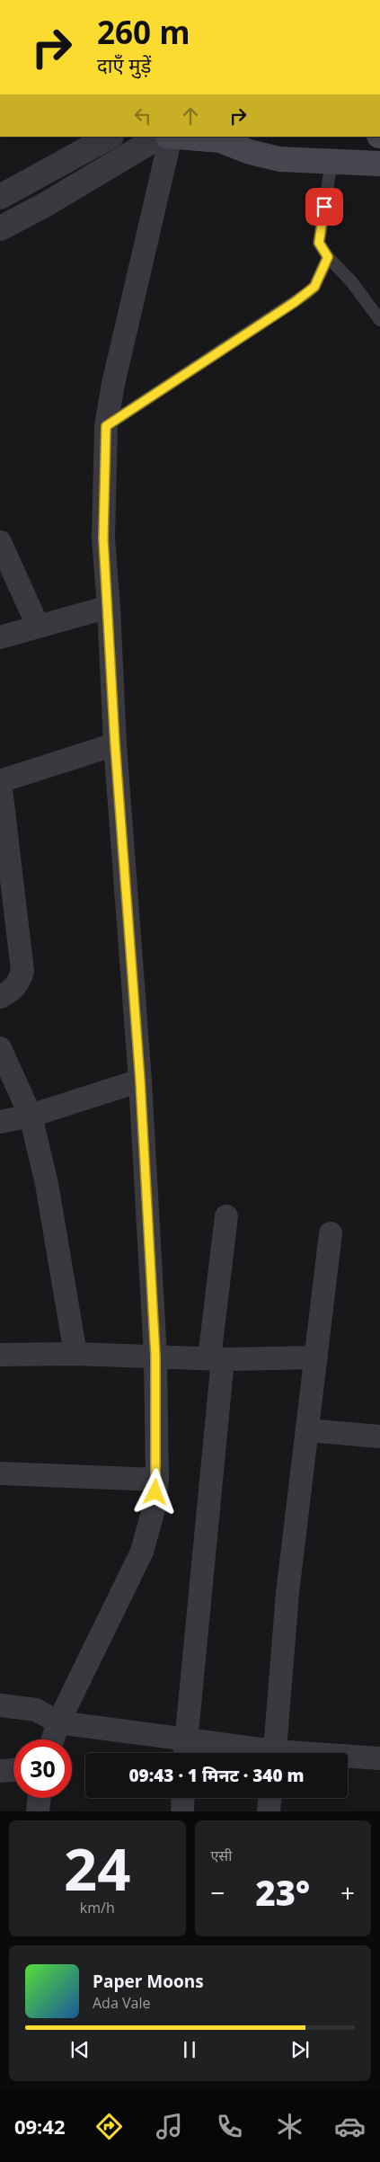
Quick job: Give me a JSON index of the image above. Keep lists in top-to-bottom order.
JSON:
{
  "page": {
    "turn": ["260 m", "दाएँ मुड़ें"],
    "limit": "30",
    "trip": "09:43 · 1 मिनट · 340 m",
    "tile": [
      ["24", "km/h"],
      "एसी"
    ],
    "heat": ["−", "23°", "+"],
    "song": ["Paper Moons", "Ada Vale"],
    "tabs": "09:42"
  }
}
